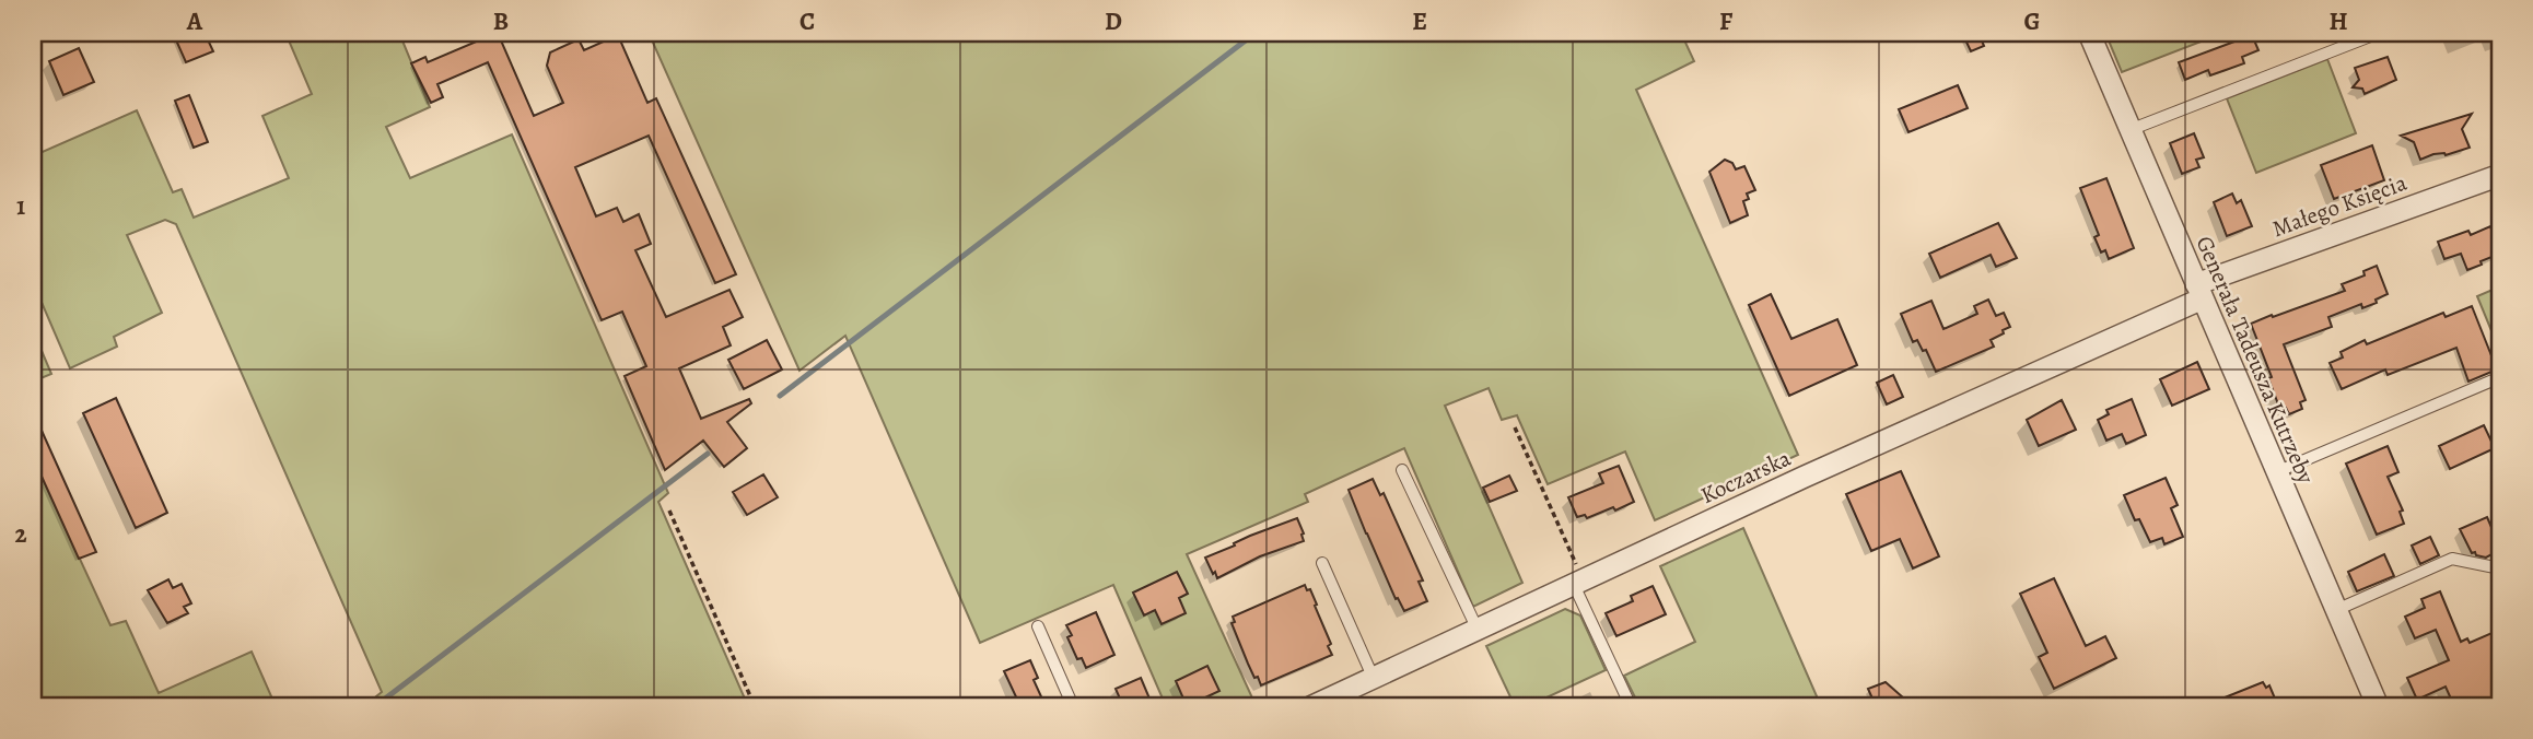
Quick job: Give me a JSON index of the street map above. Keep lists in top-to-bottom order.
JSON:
{
  "streets": {
    "street": ["Małego Księcia", "Generała Tadeusza Kutrzeby", "Koczarska"]
  },
  "crossings": [
    ["Małego Księcia", "Generała Tadeusza Kutrzeby"],
    ["Małego Księcia", "Koczarska"],
    ["Generała Tadeusza Kutrzeby", "Koczarska"]
  ],
  "grid": {
    "columns": [
      "A",
      "B",
      "C",
      "D",
      "E",
      "F",
      "G",
      "H"
    ],
    "rows": ["1", "2"]
  }
}
